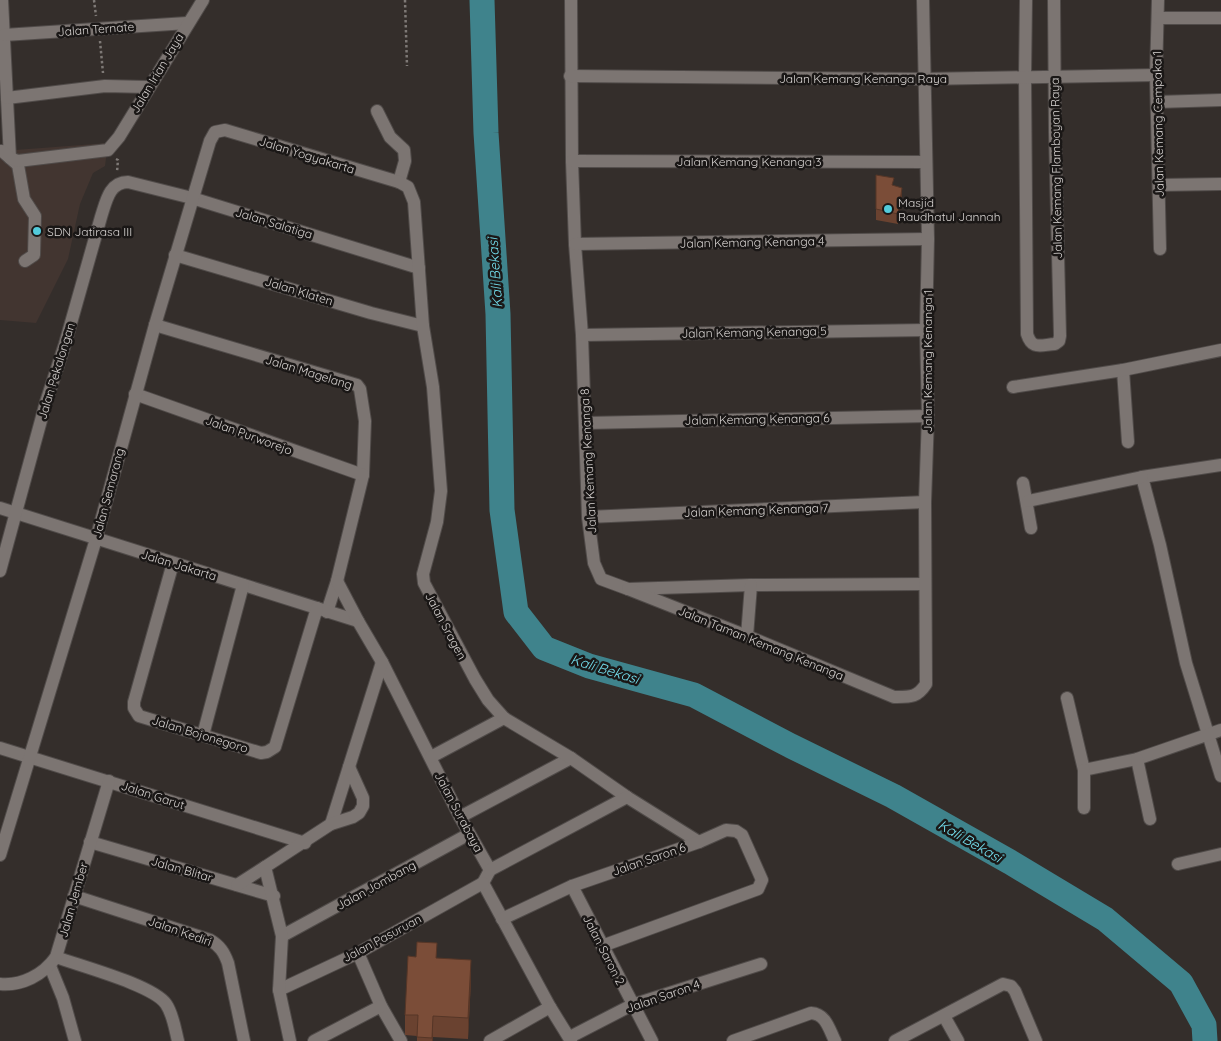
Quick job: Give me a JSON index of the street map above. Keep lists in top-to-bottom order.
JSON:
{
  "streets": {
    "street": [
      "Jalan Ternate",
      "Jalan Irian Jaya",
      "Jalan Kemang Kenanga Raya",
      "Jalan Kemang Cempaka 1",
      "Jalan Yogyakarta",
      "Jalan Kemang Kenanga 3",
      "Jalan Kemang Flamboyan Raya",
      "Jalan Salatiga",
      "Jalan Kemang Kenanga 4",
      "Jalan Klaten",
      "Jalan Kemang Kenanga 5",
      "Jalan Kemang Kenanga 1",
      "Jalan Pekalongan",
      "Jalan Magelang",
      "Jalan Kemang Kenanga 6",
      "Jalan Purworejo",
      "Jalan Kemang Kenanga 8",
      "Jalan Semarang",
      "Jalan Kemang Kenanga 7",
      "Jalan Jakarta",
      "Jalan Sragen",
      "Jalan Taman Kemang Kenanga",
      "Jalan Bojonegoro",
      "Jalan Garut",
      "Jalan Surabaya",
      "Jalan Saron 6",
      "Jalan Blitar",
      "Jalan Jombang",
      "Jalan Jember",
      "Jalan Kediri",
      "Jalan Pasuruan",
      "Jalan Saron 2",
      "Jalan Saron 4"
    ]
  },
  "crossings": [
    ["Jalan Ternate", "Jalan Irian Jaya"],
    ["Jalan Kemang Kenanga Raya", "Jalan Kemang Cempaka 1"],
    ["Jalan Kemang Kenanga Raya", "Jalan Kemang Flamboyan Raya"],
    ["Jalan Kemang Kenanga Raya", "Jalan Kemang Kenanga 1"],
    ["Jalan Kemang Kenanga Raya", "Jalan Kemang Kenanga 8"],
    ["Jalan Yogyakarta", "Jalan Semarang"],
    ["Jalan Yogyakarta", "Jalan Sragen"],
    ["Jalan Kemang Kenanga 3", "Jalan Kemang Kenanga 1"],
    ["Jalan Kemang Kenanga 3", "Jalan Kemang Kenanga 8"],
    ["Jalan Salatiga", "Jalan Pekalongan"],
    ["Jalan Salatiga", "Jalan Semarang"],
    ["Jalan Salatiga", "Jalan Sragen"],
    ["Jalan Kemang Kenanga 4", "Jalan Kemang Kenanga 1"],
    ["Jalan Kemang Kenanga 4", "Jalan Kemang Kenanga 8"],
    ["Jalan Klaten", "Jalan Semarang"],
    ["Jalan Klaten", "Jalan Sragen"],
    ["Jalan Kemang Kenanga 5", "Jalan Kemang Kenanga 1"],
    ["Jalan Kemang Kenanga 5", "Jalan Kemang Kenanga 8"],
    ["Jalan Kemang Kenanga 1", "Jalan Kemang Kenanga 6"],
    ["Jalan Kemang Kenanga 1", "Jalan Kemang Kenanga 8"],
    ["Jalan Kemang Kenanga 1", "Jalan Kemang Kenanga 7"],
    ["Jalan Kemang Kenanga 1", "Jalan Taman Kemang Kenanga"],
    ["Jalan Pekalongan", "Jalan Jakarta"],
    ["Jalan Magelang", "Jalan Purworejo"],
    ["Jalan Magelang", "Jalan Semarang"],
    ["Jalan Magelang", "Jalan Jakarta"],
    ["Jalan Magelang", "Jalan Bojonegoro"],
    ["Jalan Magelang", "Jalan Surabaya"],
    ["Jalan Kemang Kenanga 6", "Jalan Kemang Kenanga 8"],
    ["Jalan Purworejo", "Jalan Semarang"],
    ["Jalan Kemang Kenanga 8", "Jalan Kemang Kenanga 7"],
    ["Jalan Kemang Kenanga 8", "Jalan Taman Kemang Kenanga"],
    ["Jalan Semarang", "Jalan Jakarta"],
    ["Jalan Semarang", "Jalan Garut"],
    ["Jalan Jakarta", "Jalan Bojonegoro"],
    ["Jalan Jakarta", "Jalan Surabaya"],
    ["Jalan Sragen", "Jalan Saron 6"],
    ["Jalan Garut", "Jalan Jember"],
    ["Jalan Surabaya", "Jalan Jombang"],
    ["Jalan Saron 6", "Jalan Saron 2"],
    ["Jalan Blitar", "Jalan Jember"],
    ["Jalan Jember", "Jalan Kediri"],
    ["Jalan Saron 2", "Jalan Saron 4"]
  ],
  "water": ["Kali Bekasi"],
  "places": ["Masjid Raudhatul Jannah", "SDN Jatirasa III"]
}
